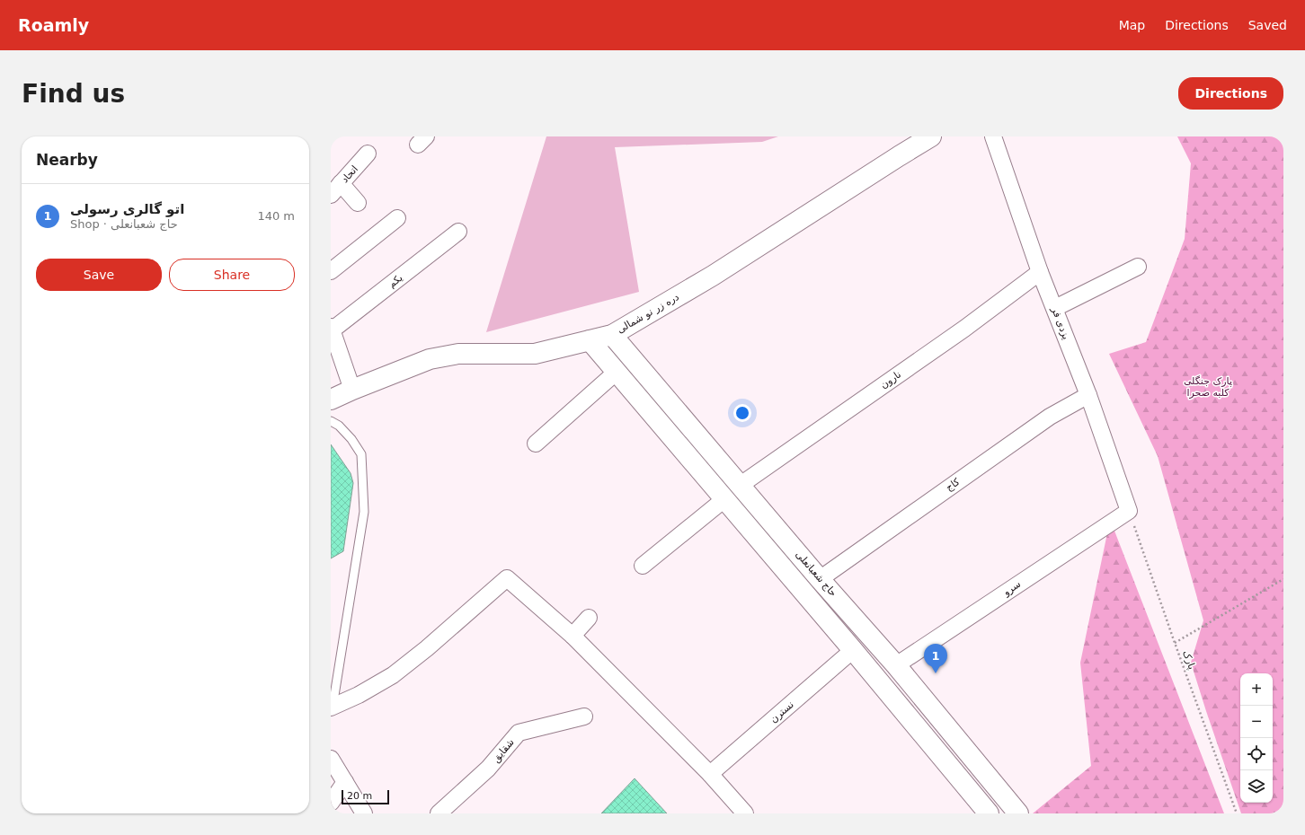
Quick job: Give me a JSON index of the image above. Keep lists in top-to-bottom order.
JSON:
{
  "streets": {
    "street": [
      "اتحاد",
      "یکم",
      "دره زر نو شمالی",
      "یزدی فر",
      "نارون",
      "کاج",
      "حاج شعبانعلی",
      "سرو",
      "نسترن",
      "شقایق"
    ],
    "path": ["پارک"]
  },
  "crossings": [
    ["دره زر نو شمالی", "حاج شعبانعلی"],
    ["یزدی فر", "نارون"],
    ["یزدی فر", "کاج"],
    ["یزدی فر", "سرو"],
    ["یزدی فر", "پارک"],
    ["نارون", "حاج شعبانعلی"],
    ["کاج", "حاج شعبانعلی"],
    ["حاج شعبانعلی", "سرو"],
    ["حاج شعبانعلی", "نسترن"],
    ["سرو", "پارک"]
  ],
  "parks": ["پارک جنگلی کلبه صحرا"],
  "scale_bar": "20 m",
  "page": {
    "header": "Roamly",
    "nav": ["Map", "Directions", "Saved"],
    "buttons": [
      "Directions",
      ["Save", "Share"]
    ],
    "title": "Find us",
    "heading": "Nearby",
    "list": [
      {
        "mark": "1",
        "name": "اتو گالری رسولی",
        "note": "Shop · حاج شعبانعلی",
        "value": "140 m"
      }
    ],
    "pins": "1",
    "map_buttons": ["+", "−"],
    "scale": "20 m"
  }
}
